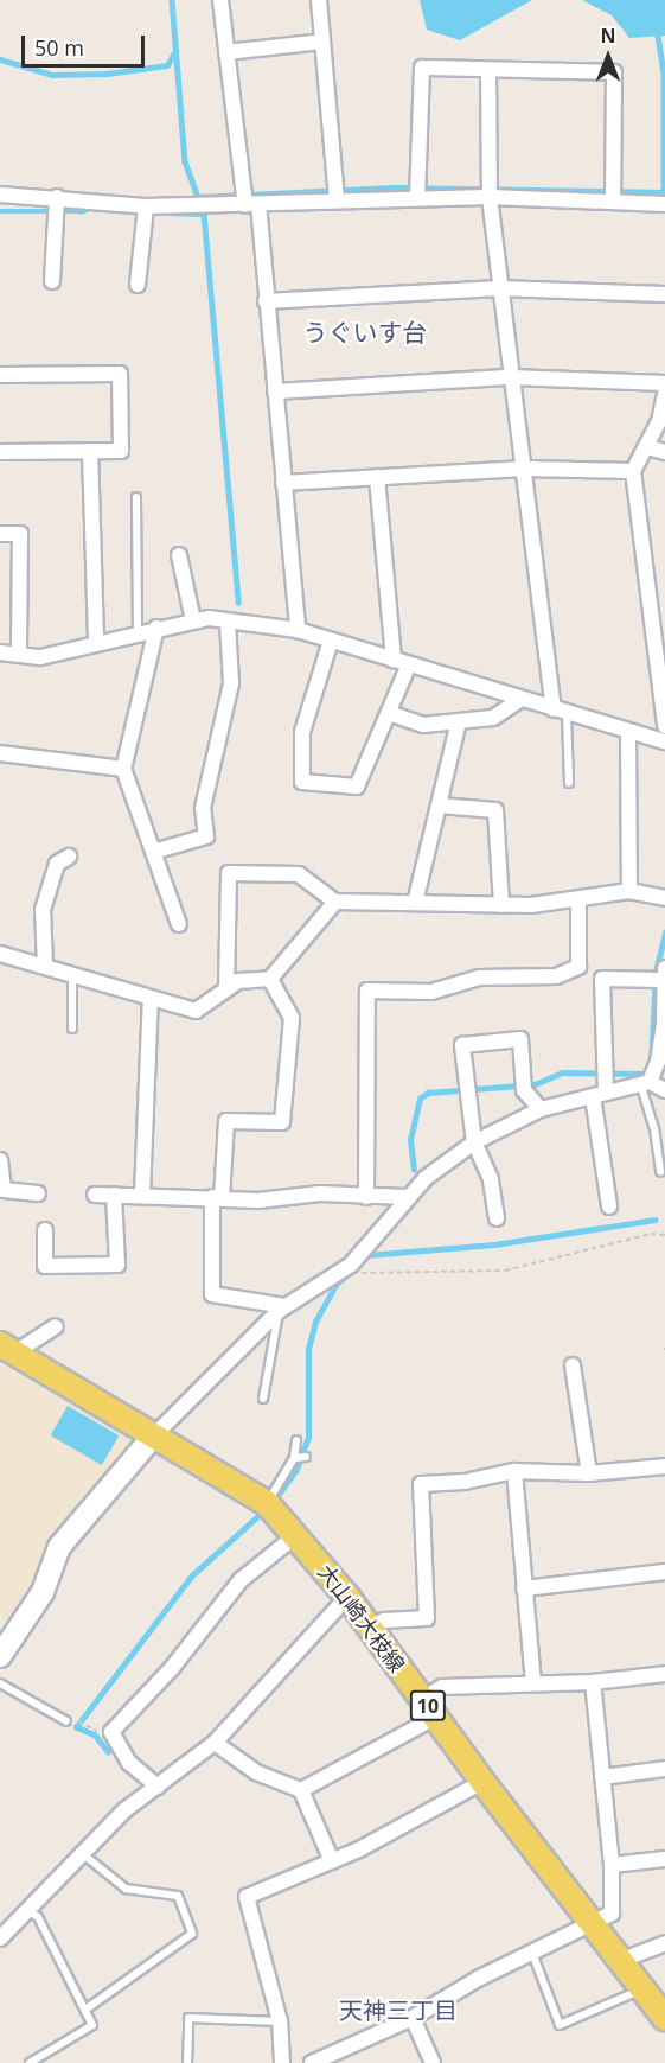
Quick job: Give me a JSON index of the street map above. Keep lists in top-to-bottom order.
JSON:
{
  "streets": {
    "main road": ["大山崎大枝線", "10"]
  },
  "districts": ["うぐいす台", "天神三丁目"],
  "scale_bar": "50 m",
  "north": "top"
}
